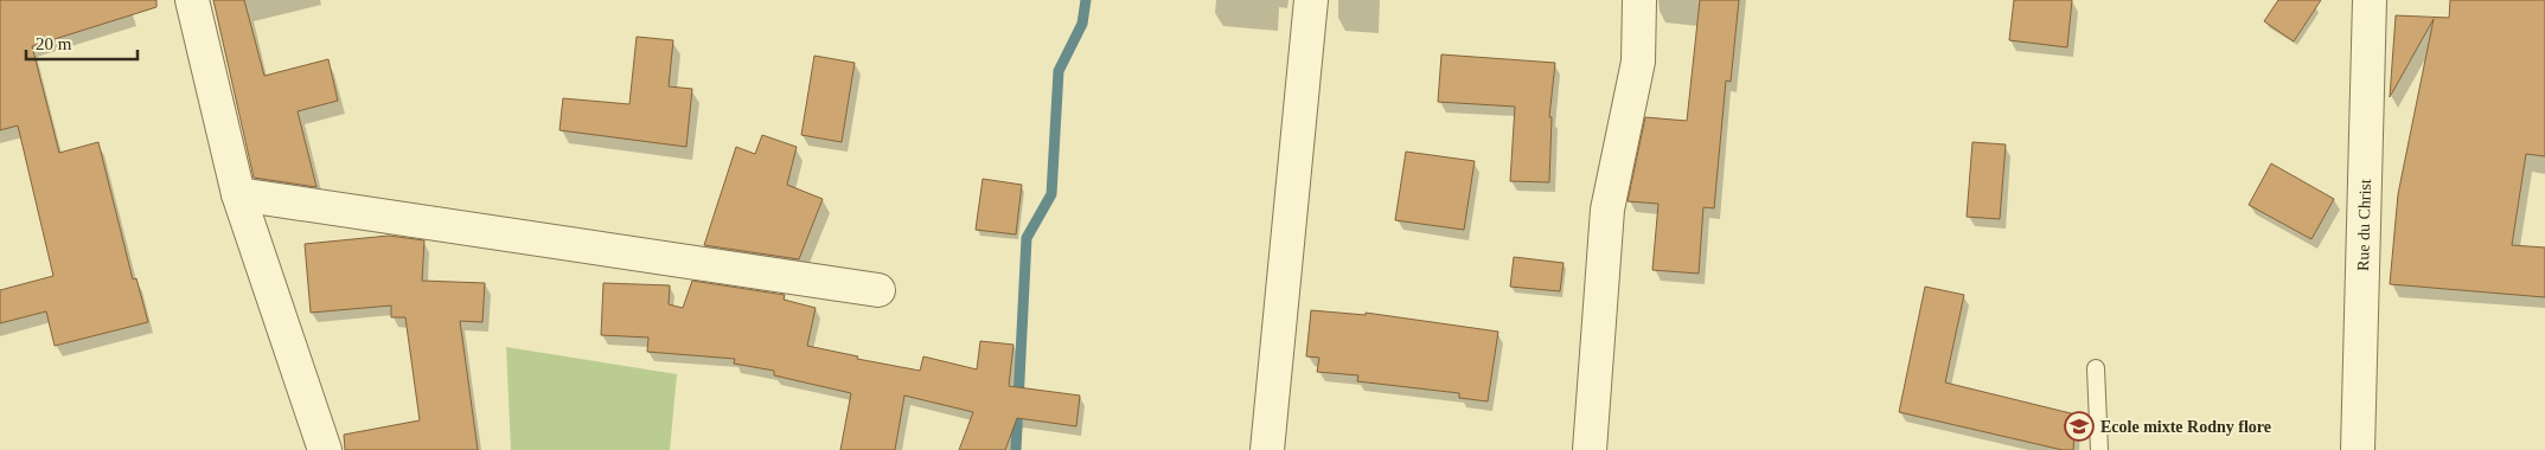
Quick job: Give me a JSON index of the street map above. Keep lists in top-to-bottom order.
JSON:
{
  "streets": {
    "street": ["Rue du Christ"]
  },
  "places": {
    "school or university": ["Ecole mixte Rodny flore"]
  },
  "scale_bar": "20 m"
}
